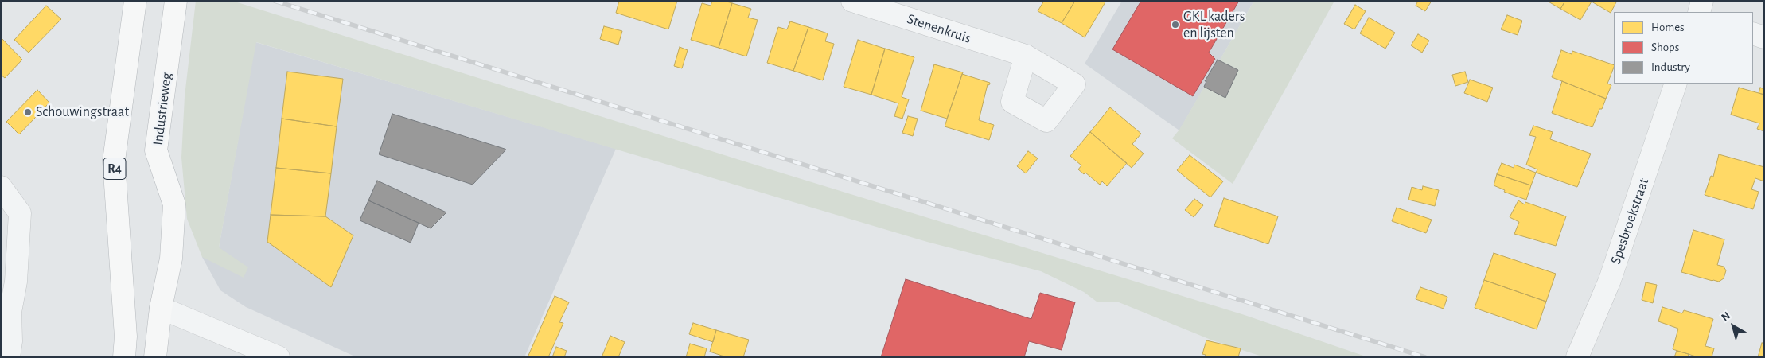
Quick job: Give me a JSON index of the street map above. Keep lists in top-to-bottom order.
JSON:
{
  "streets": {
    "highway": ["Industrieweg", "R4"],
    "street": ["Stenenkruis", "Spesbroekstraat"]
  },
  "places": ["GKL kaders en lijsten", "Schouwingstraat"],
  "legend": ["Homes", "Shops", "Industry"],
  "north": "top left"
}
